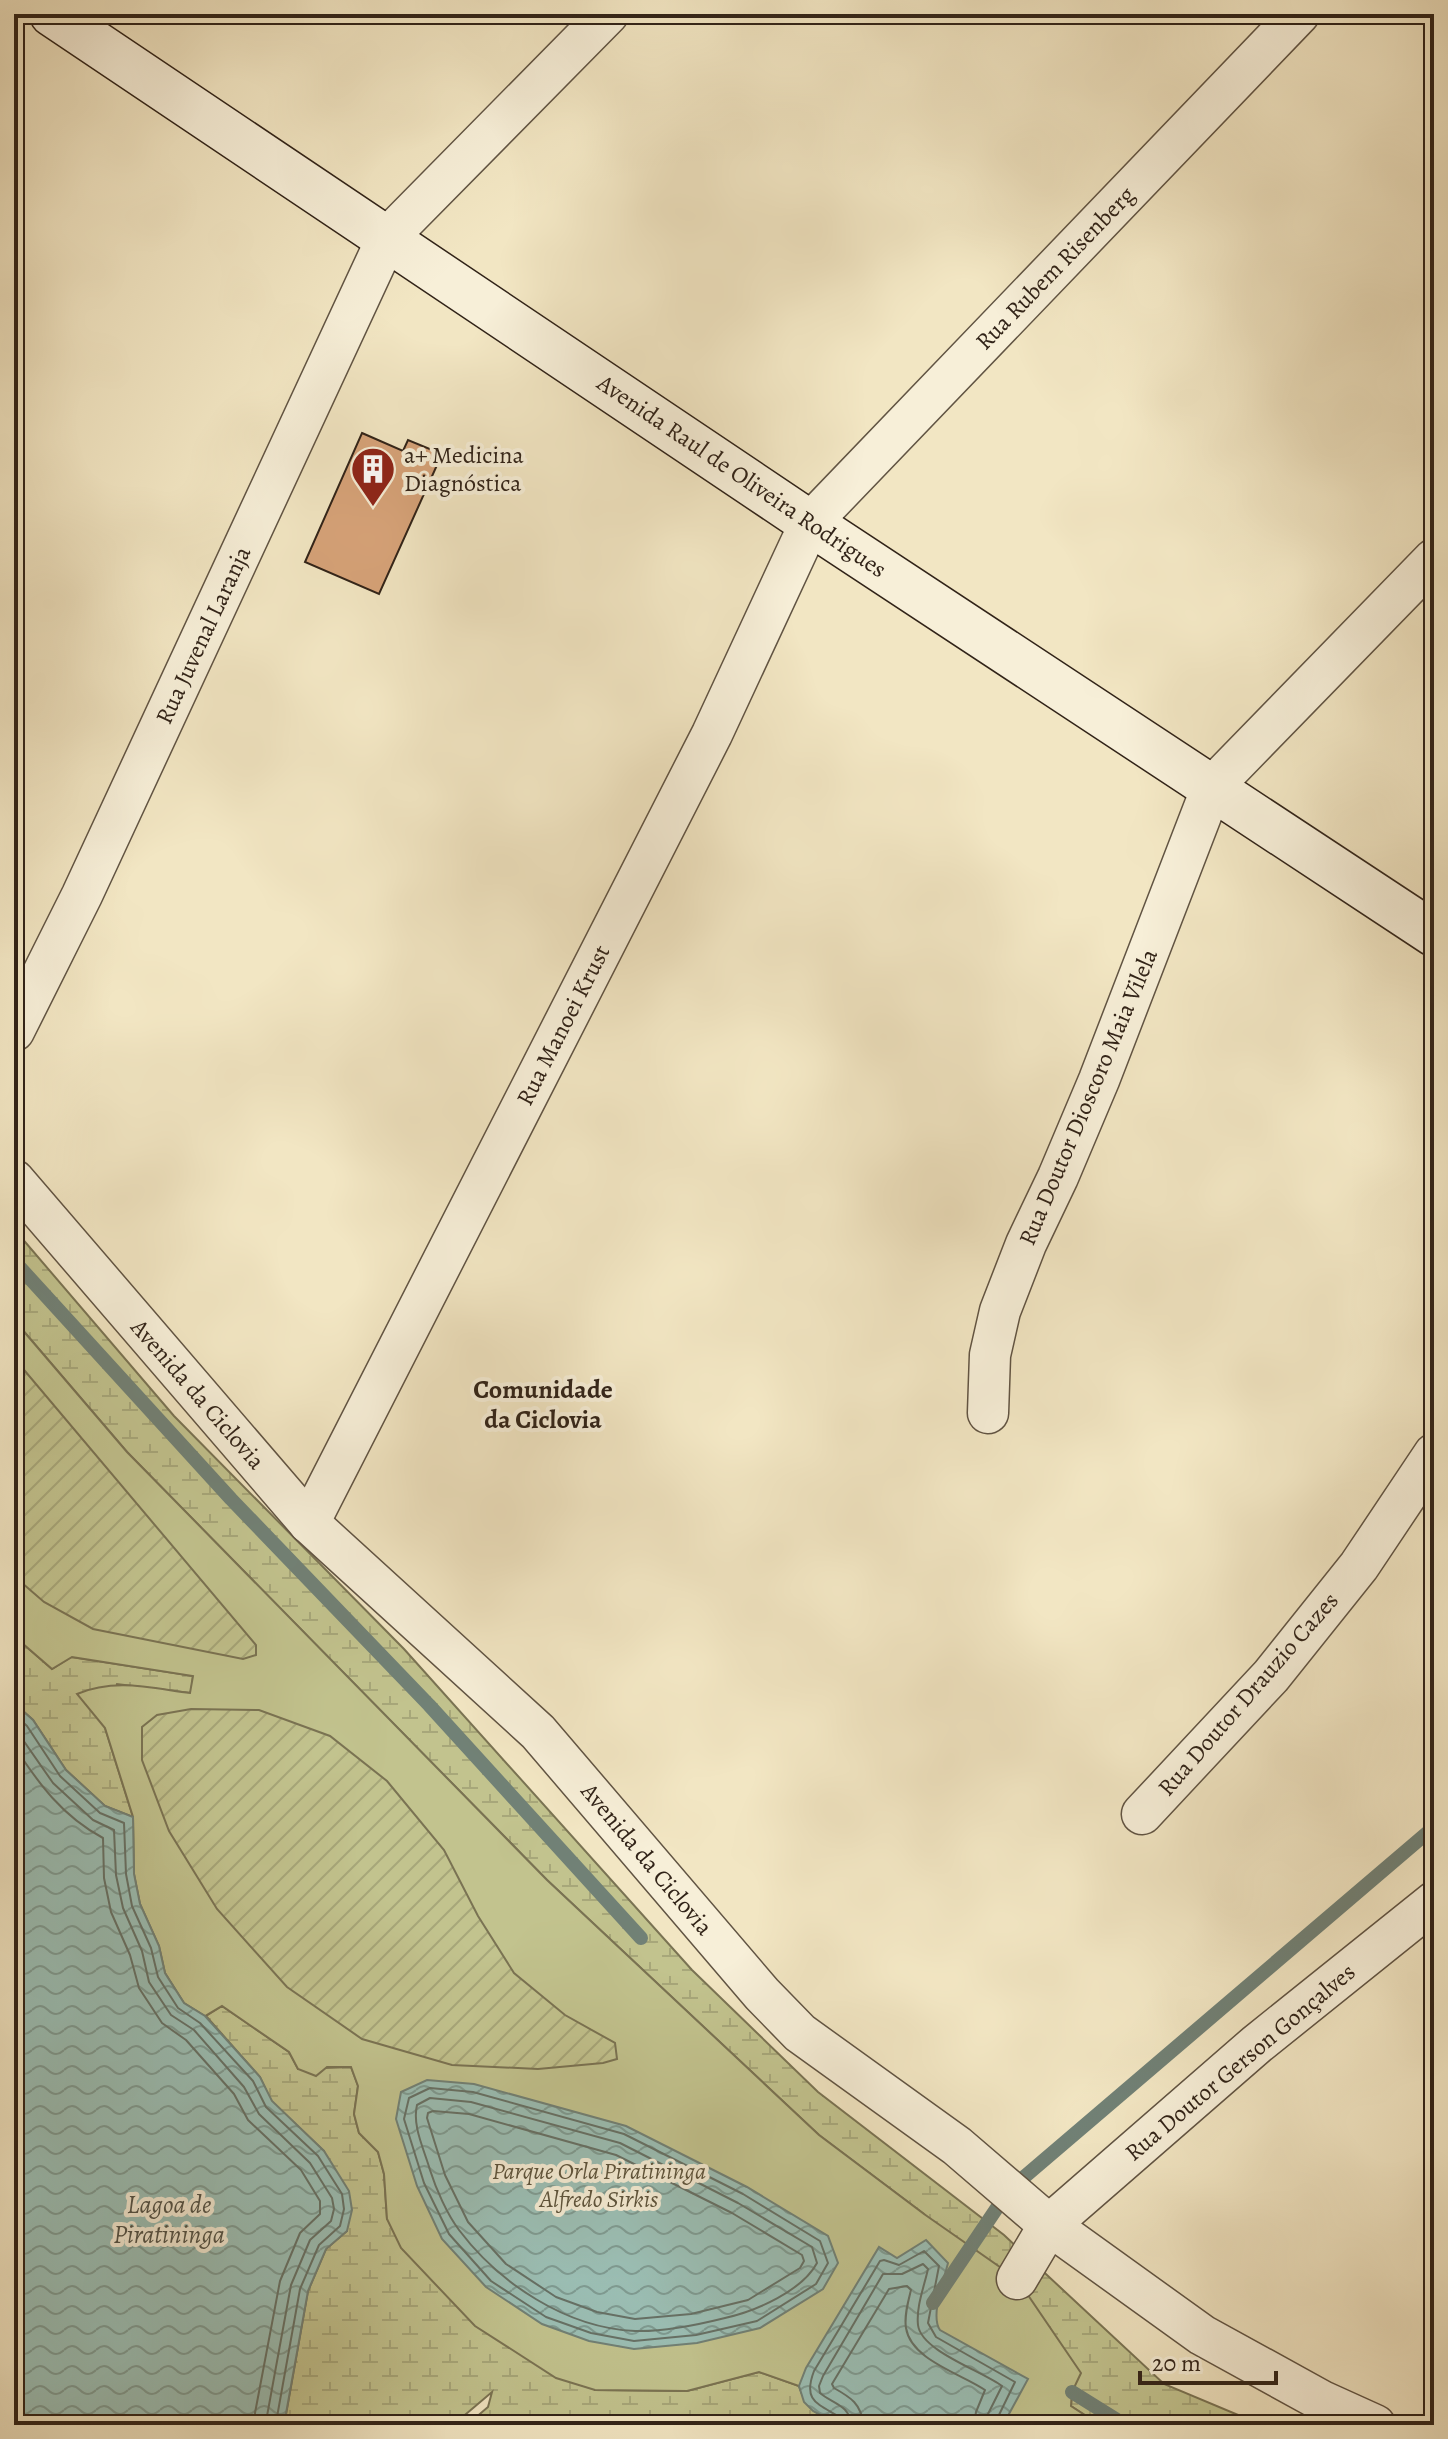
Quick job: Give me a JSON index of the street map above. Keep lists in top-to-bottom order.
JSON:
{
  "streets": {
    "main road": ["Avenida Raul de Oliveira Rodrigues"],
    "street": [
      "Rua Rubem Risenberg",
      "Rua Juvenal Laranja",
      "Rua Manoei Krust",
      "Rua Doutor Dioscoro Maia Vilela",
      "Avenida da Ciclovia",
      "Rua Doutor Drauzio Cazes",
      "Rua Doutor Gerson Gonçalves"
    ]
  },
  "crossings": [
    ["Rua Rubem Risenberg", "Avenida Raul de Oliveira Rodrigues"],
    ["Rua Rubem Risenberg", "Rua Manoei Krust"],
    ["Avenida Raul de Oliveira Rodrigues", "Rua Juvenal Laranja"],
    ["Avenida Raul de Oliveira Rodrigues", "Rua Manoei Krust"],
    ["Avenida Raul de Oliveira Rodrigues", "Rua Doutor Dioscoro Maia Vilela"],
    ["Rua Manoei Krust", "Avenida da Ciclovia"],
    ["Avenida da Ciclovia", "Rua Doutor Gerson Gonçalves"]
  ],
  "districts": ["Comunidade da Ciclovia"],
  "water": ["Lagoa de Piratininga"],
  "parks": ["Parque Orla Piratininga Alfredo Sirkis"],
  "places": {
    "building": ["a+ Medicina Diagnóstica"]
  },
  "scale_bar": "20 m"
}
